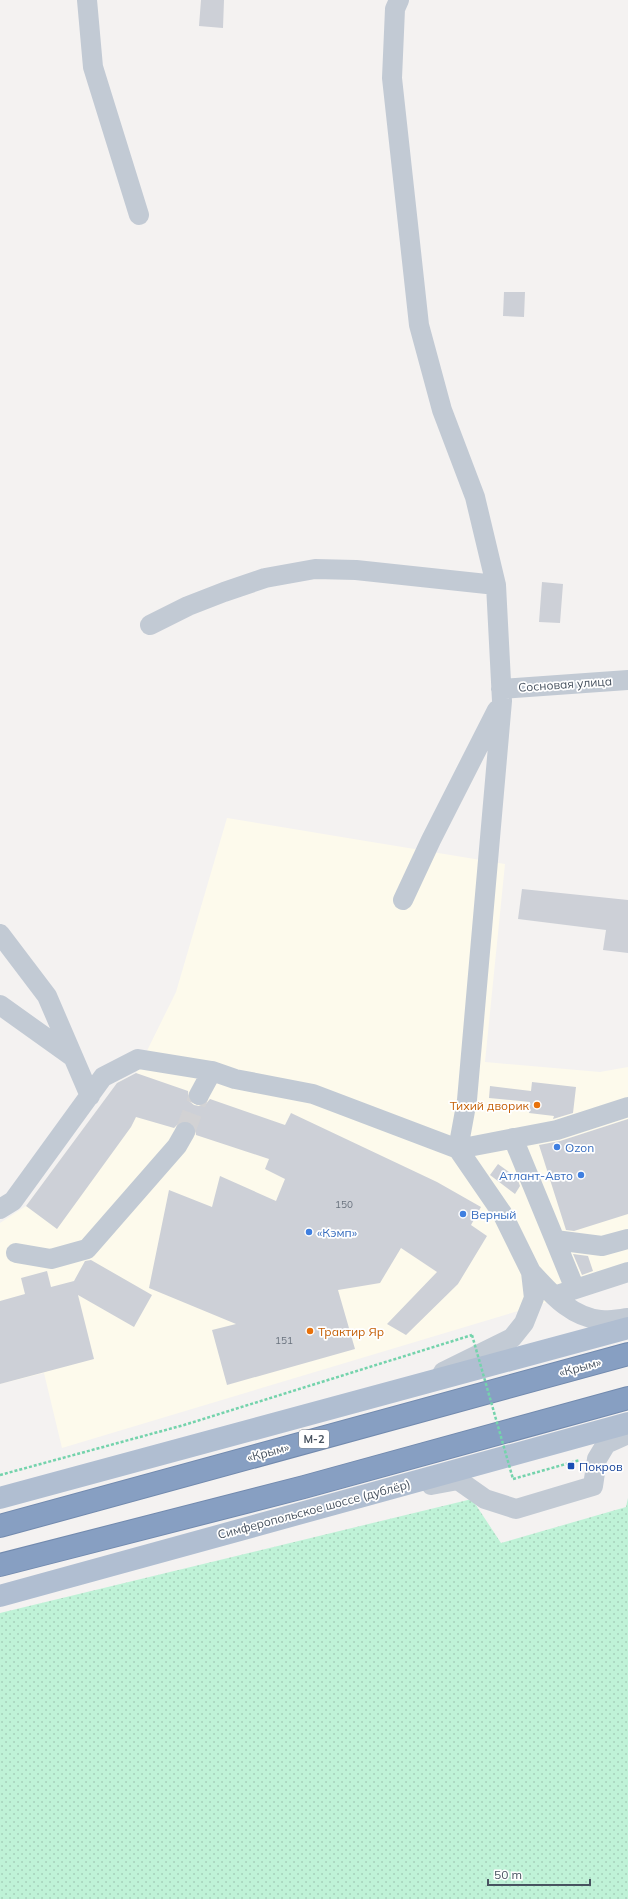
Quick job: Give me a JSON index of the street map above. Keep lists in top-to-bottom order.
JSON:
{
  "streets": {
    "highway": ["«Крым»", "М-2"],
    "main road": ["Симферопольское шоссе (дублёр)"],
    "street": ["Сосновая улица"]
  },
  "places": {
    "other": [
      "Тихий дворик",
      "Ozon",
      "Атлант-Авто",
      "Верный",
      "«Кэмп»",
      "Трактир Яр"
    ],
    "transit": ["Покров"]
  },
  "house_numbers": ["150", "151"],
  "scale_bar": "50 m"
}
